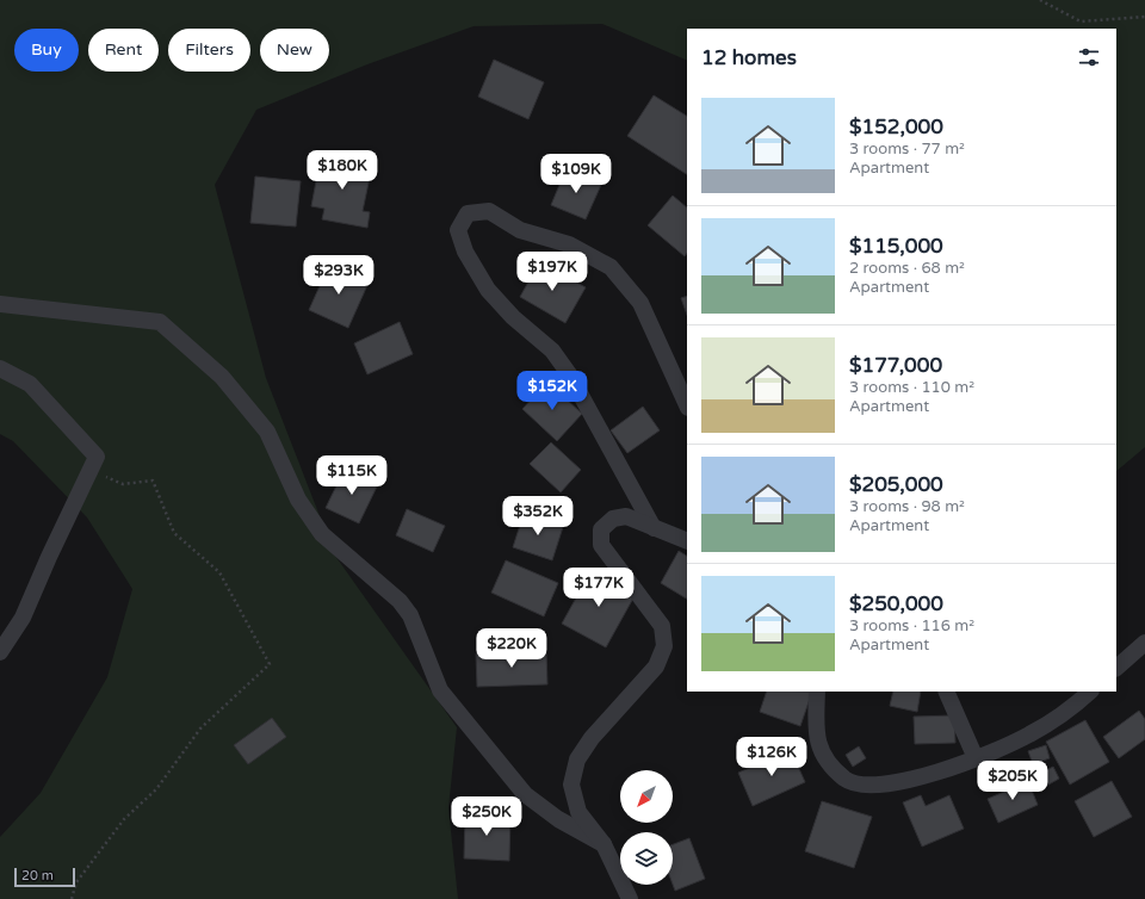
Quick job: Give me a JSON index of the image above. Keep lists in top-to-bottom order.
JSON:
{
  "scale_bar": "20 m",
  "north": "bottom left",
  "page": {
    "chip": [
      "Buy",
      "Rent",
      "Filters",
      "New"
    ],
    "heading": "12 homes",
    "list": [
      {
        "name": "$152,000",
        "note": "3 rooms · 77 m² · Apartment"
      },
      {
        "name": "$115,000",
        "note": "2 rooms · 68 m² · Apartment"
      },
      {
        "name": "$177,000",
        "note": "3 rooms · 110 m² · Apartment"
      },
      {
        "name": "$205,000",
        "note": "3 rooms · 98 m² · Apartment"
      },
      {
        "name": "$250,000",
        "note": "3 rooms · 116 m² · Apartment"
      }
    ],
    "price": [
      "$180K",
      "$109K",
      "$197K",
      "$293K",
      "$152K",
      "$115K",
      "$352K",
      "$177K",
      "$220K",
      "$126K",
      "$205K",
      "$250K"
    ],
    "scale": "20 m"
  }
}
